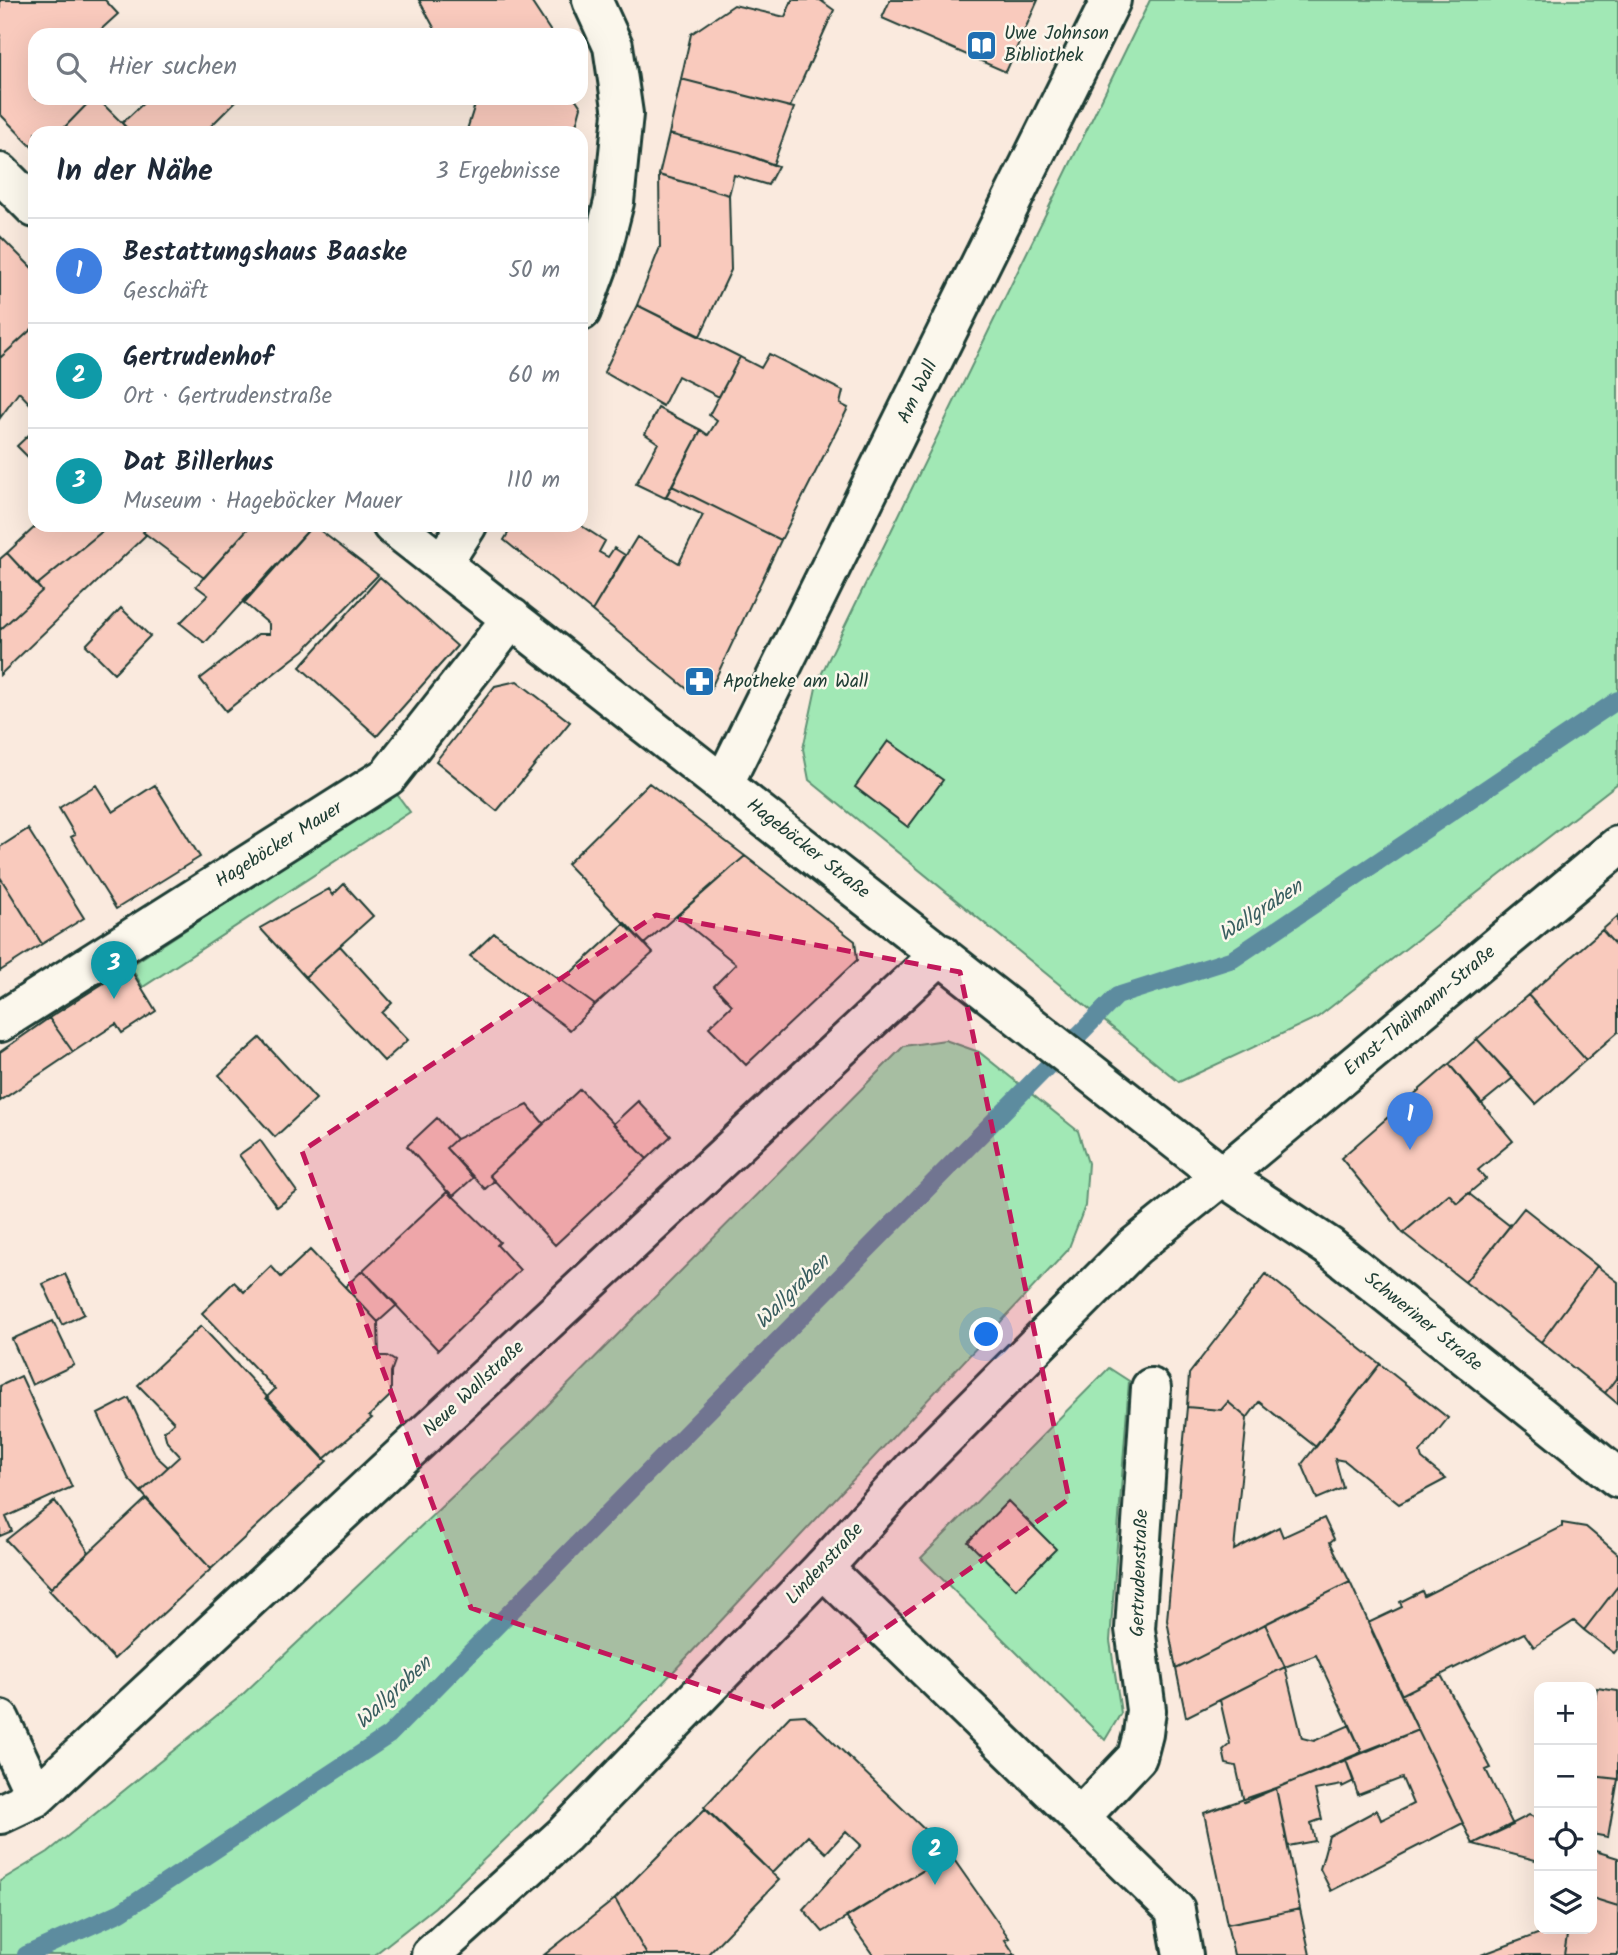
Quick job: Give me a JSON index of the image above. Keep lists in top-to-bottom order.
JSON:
{
  "streets": {
    "street": [
      "Am Wall",
      "Hageböcker Mauer",
      "Hageböcker Straße",
      "Ernst-Thälmann-Straße",
      "Schweriner Straße",
      "Neue Wallstraße",
      "Lindenstraße",
      "Gertrudenstraße"
    ]
  },
  "crossings": [
    ["Am Wall", "Hageböcker Straße"],
    ["Hageböcker Mauer", "Hageböcker Straße"],
    ["Hageböcker Straße", "Ernst-Thälmann-Straße"],
    ["Hageböcker Straße", "Schweriner Straße"],
    ["Hageböcker Straße", "Neue Wallstraße"],
    ["Hageböcker Straße", "Lindenstraße"],
    ["Ernst-Thälmann-Straße", "Schweriner Straße"],
    ["Ernst-Thälmann-Straße", "Lindenstraße"],
    ["Schweriner Straße", "Lindenstraße"]
  ],
  "water": ["Wallgraben"],
  "places": {
    "library": ["Uwe Johnson Bibliothek"],
    "pharmacy": ["Apotheke am Wall"]
  },
  "page": {
    "search": "Hier suchen",
    "heading": ["In der Nähe", "3 Ergebnisse"],
    "list": [
      {
        "mark": "1",
        "name": "Bestattungshaus Baaske",
        "note": "Geschäft",
        "value": "50 m"
      },
      {
        "mark": "2",
        "name": "Gertrudenhof",
        "note": "Ort · Gertrudenstraße",
        "value": "60 m"
      },
      {
        "mark": "3",
        "name": "Dat Billerhus",
        "note": "Museum · Hageböcker Mauer",
        "value": "110 m"
      }
    ],
    "pins": ["3", "1", "2"],
    "map_buttons": ["+", "−"]
  }
}
